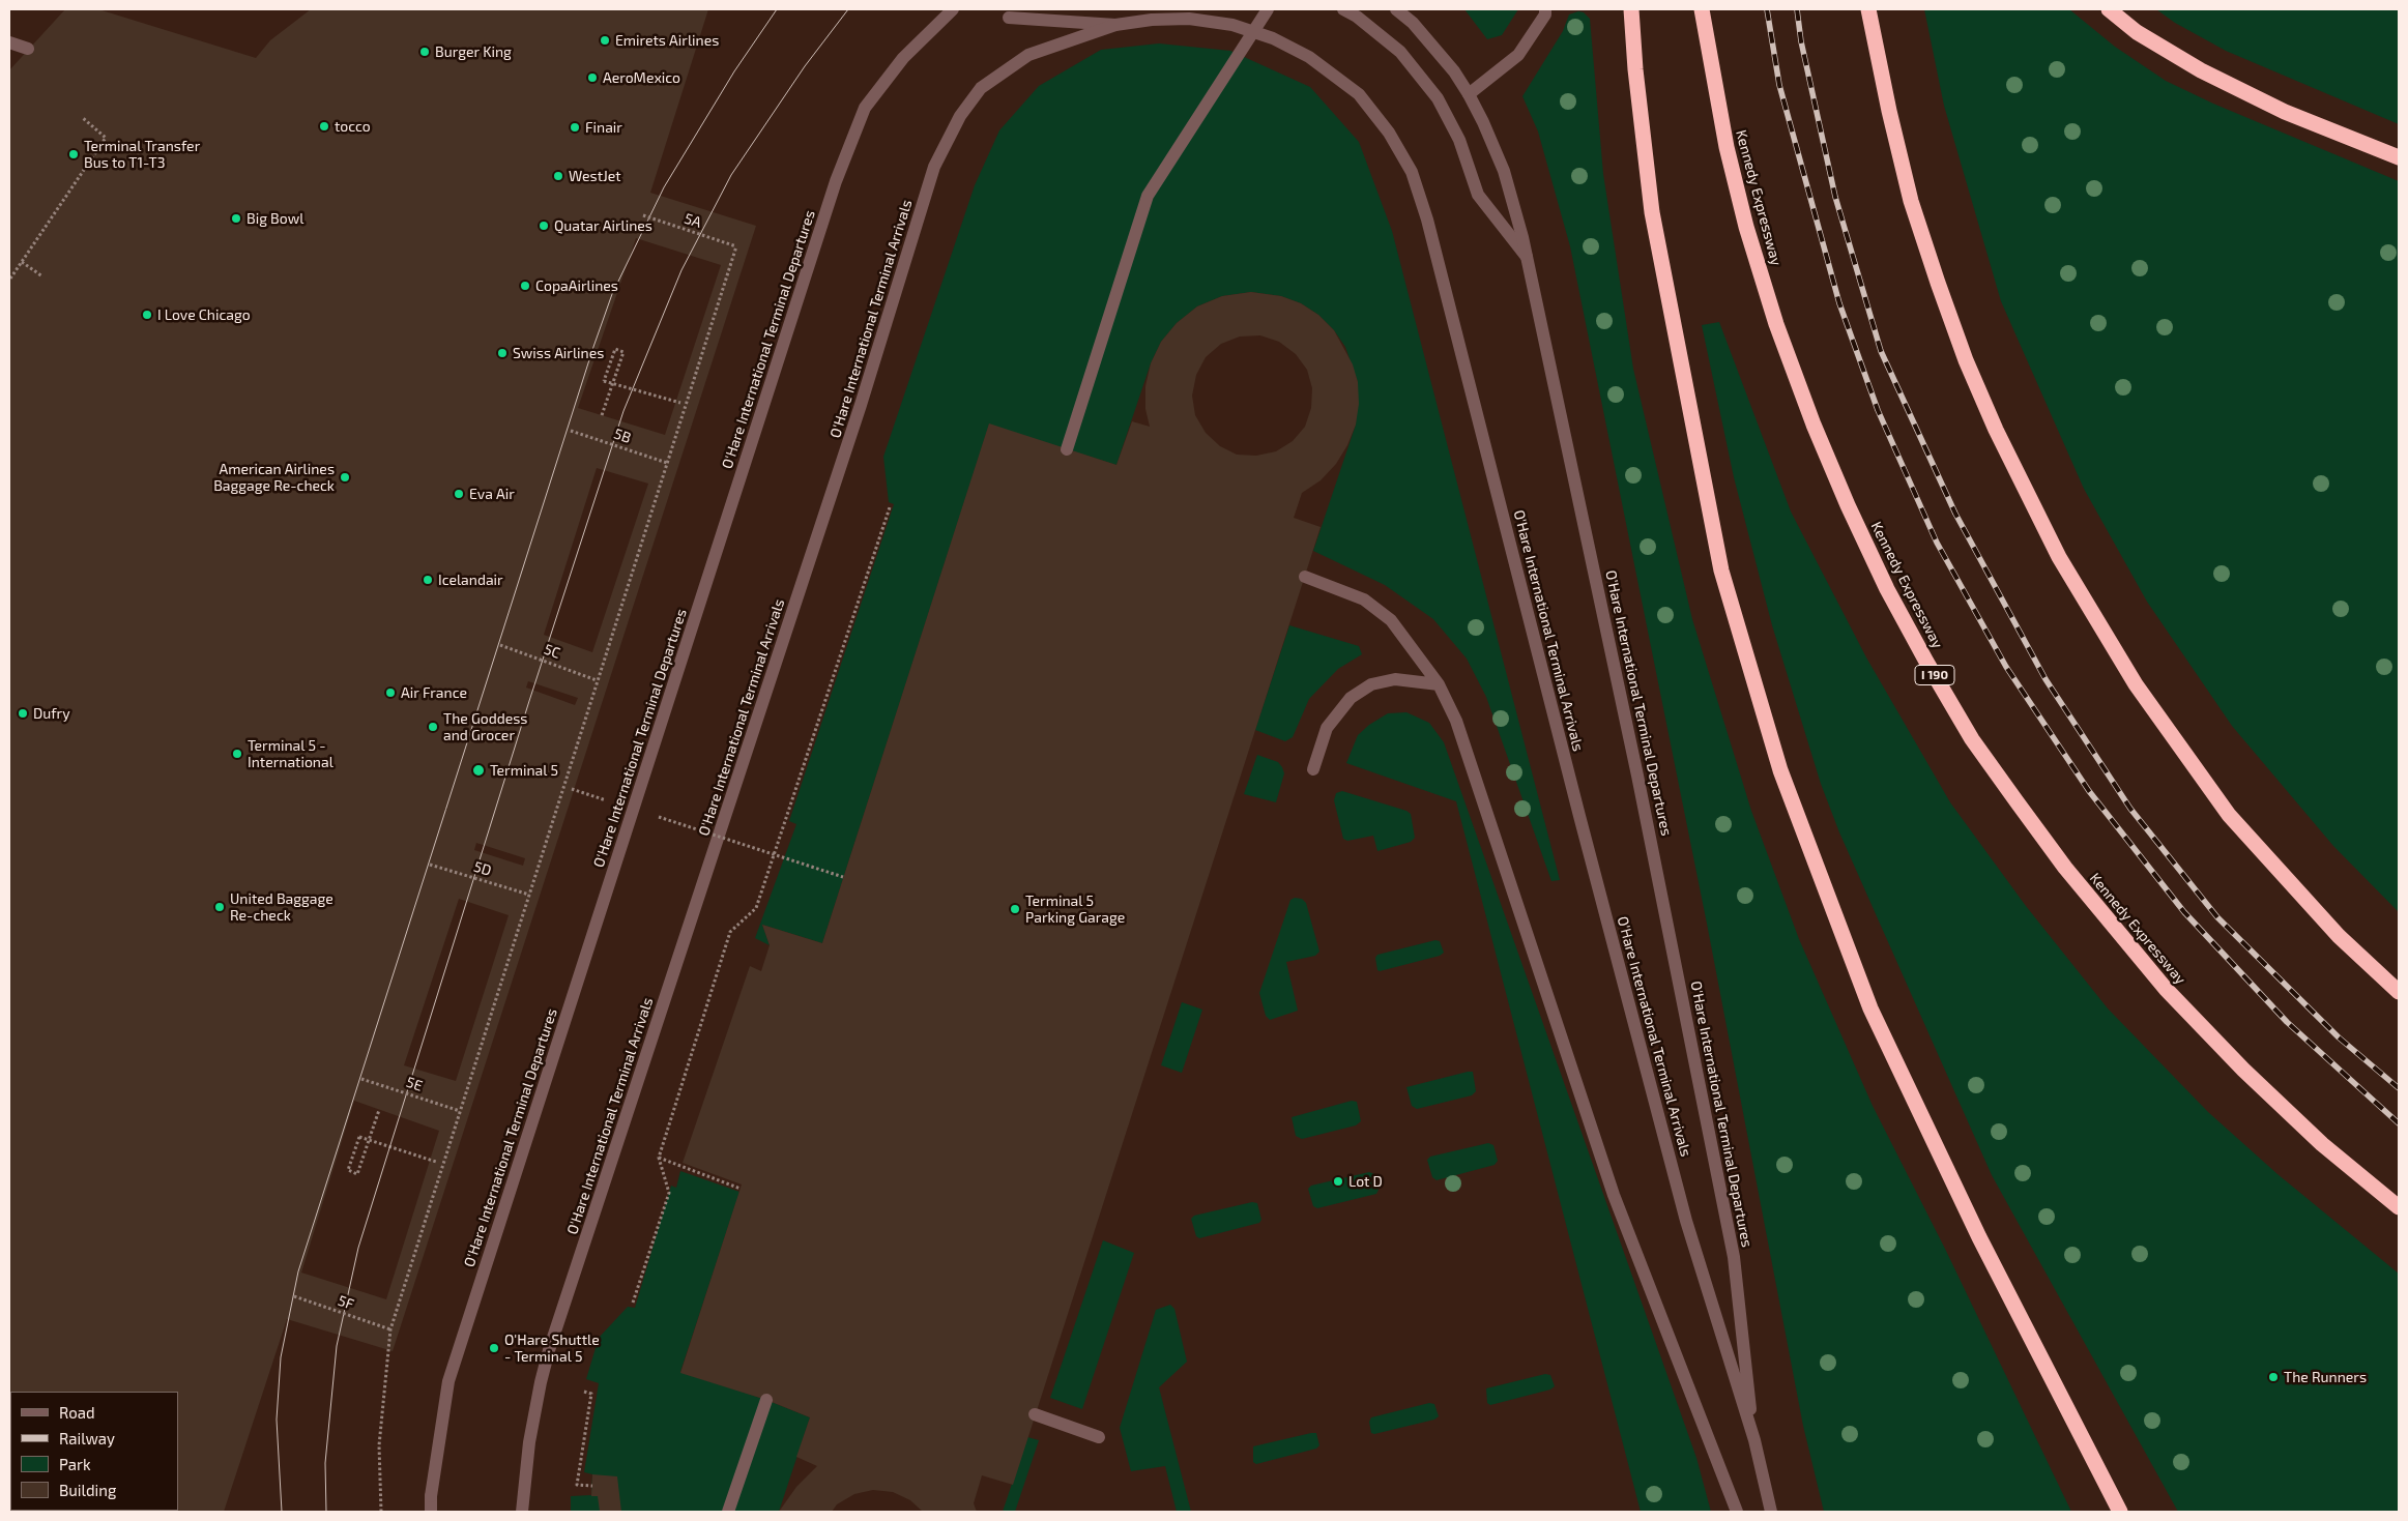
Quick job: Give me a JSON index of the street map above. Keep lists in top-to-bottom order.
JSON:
{
  "streets": {
    "highway": ["Kennedy Expressway", "I 190"],
    "street": ["O'Hare International Terminal Arrivals", "O'Hare International Terminal Departures"],
    "path": [
      "5A",
      "5B",
      "5C",
      "5D",
      "5E",
      "5F"
    ]
  },
  "crossings": [
    ["5A", "5B"],
    ["O'Hare International Terminal Arrivals", "O'Hare International Terminal Departures"]
  ],
  "places": [
    "Emirets Airlines",
    "Burger King",
    "AeroMexico",
    "tocco",
    "Finair",
    "Terminal Transfer Bus to T1-T3",
    "WestJet",
    "Big Bowl",
    "Quatar Airlines",
    "CopaAirlines",
    "I Love Chicago",
    "Swiss Airlines",
    "American Airlines Baggage Re-check",
    "Eva Air",
    "Icelandair",
    "Air France",
    "Dufry",
    "The Goddess and Grocer",
    "Terminal 5 - International",
    "Terminal 5",
    "United Baggage Re-check",
    "Terminal 5 Parking Garage",
    "Lot D",
    "O'Hare Shuttle - Terminal 5",
    "The Runners"
  ],
  "legend": [
    "Road",
    "Railway",
    "Park",
    "Building"
  ]
}
